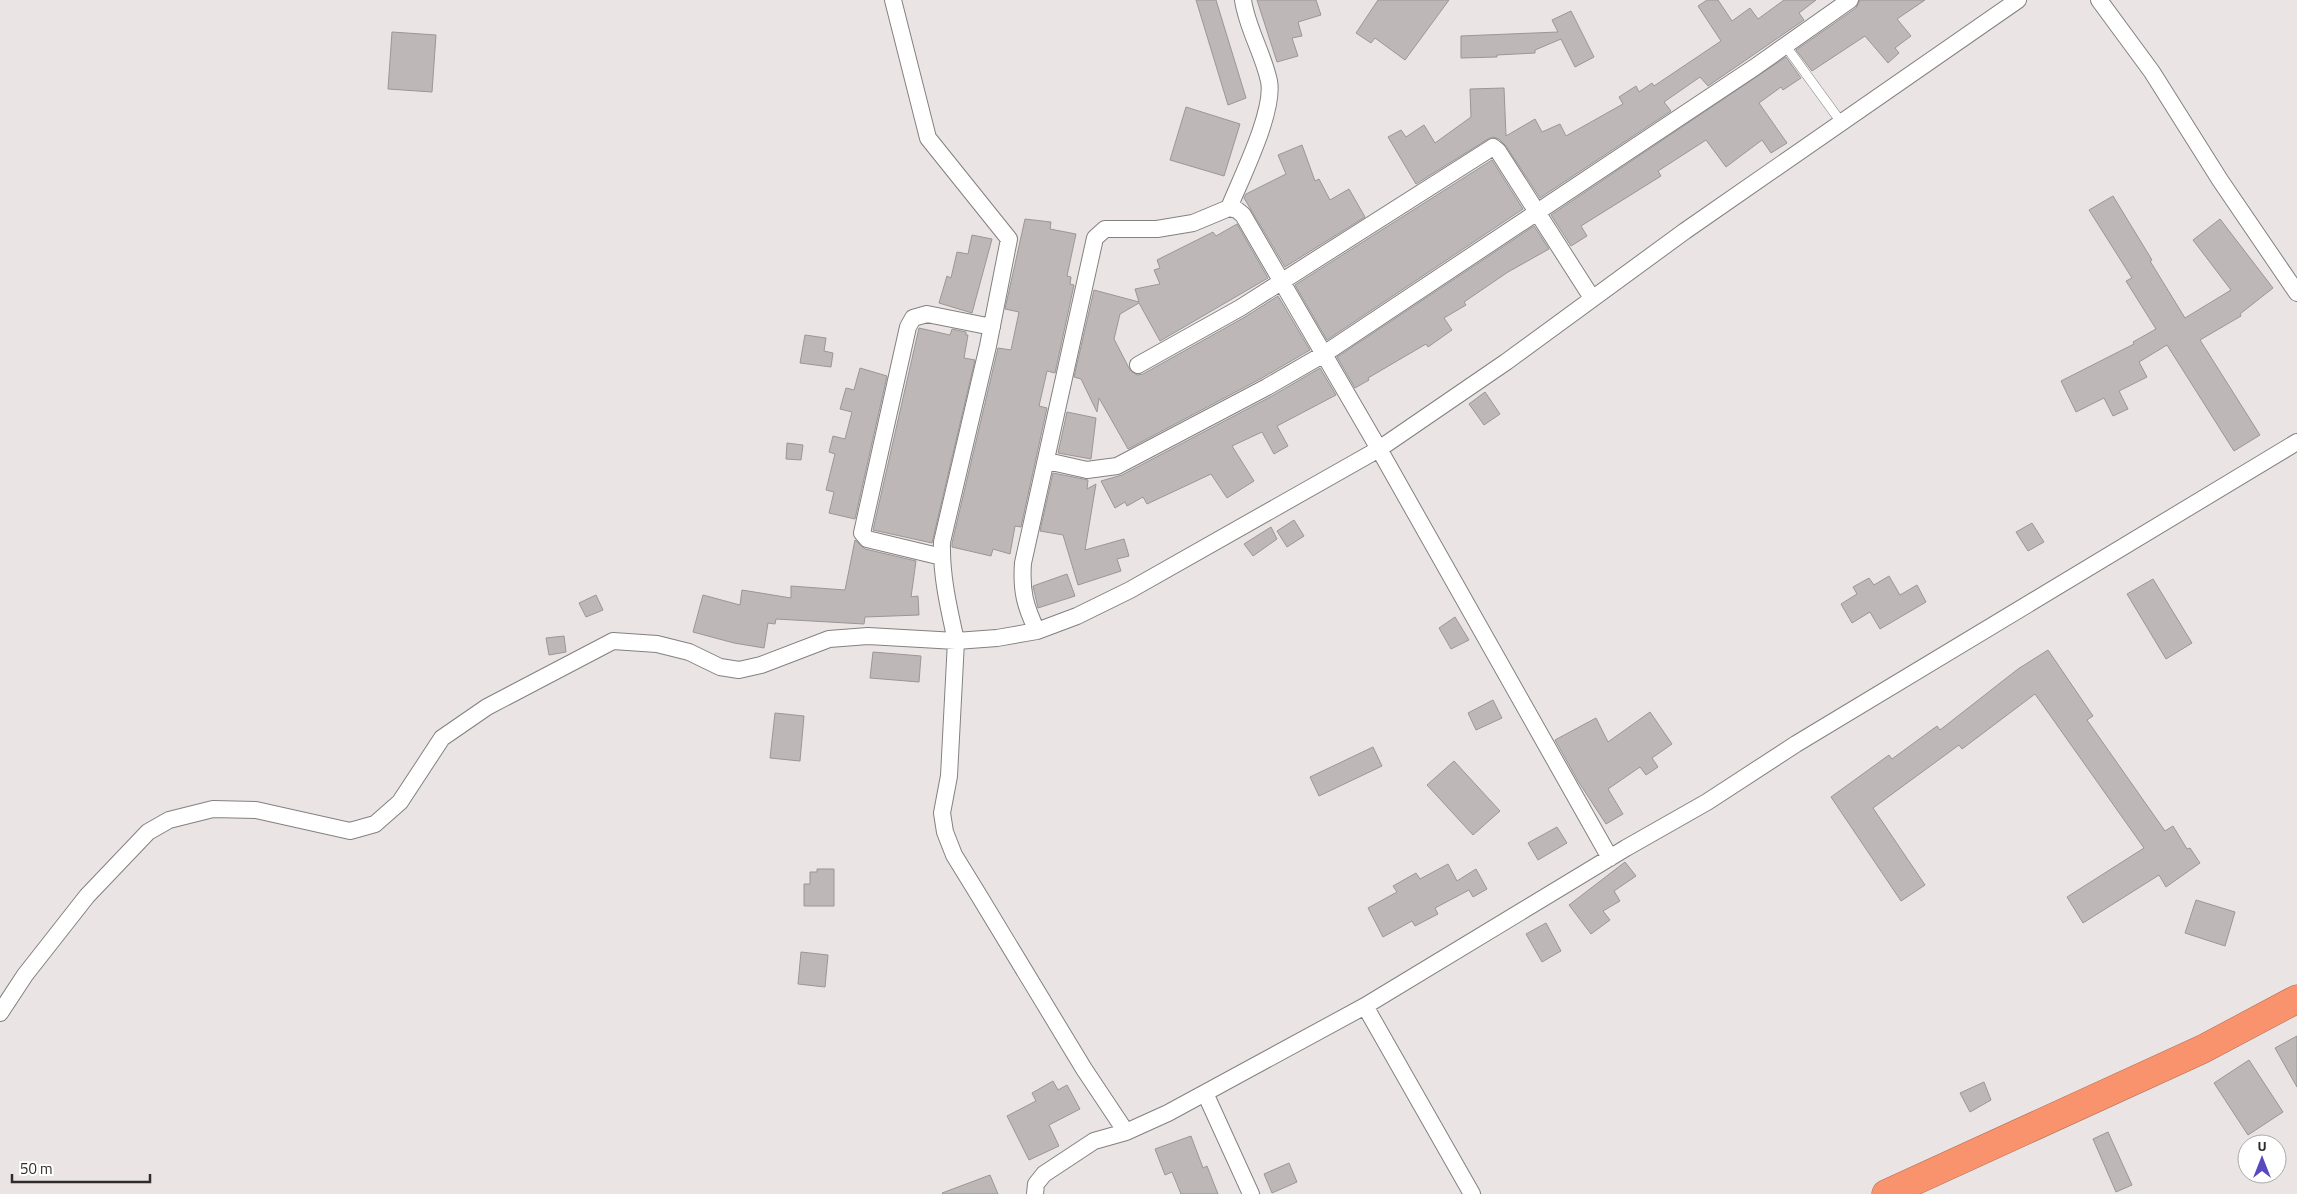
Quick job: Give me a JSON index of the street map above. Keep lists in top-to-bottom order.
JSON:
{
  "scale_bar": "50 m",
  "north": "top"
}
